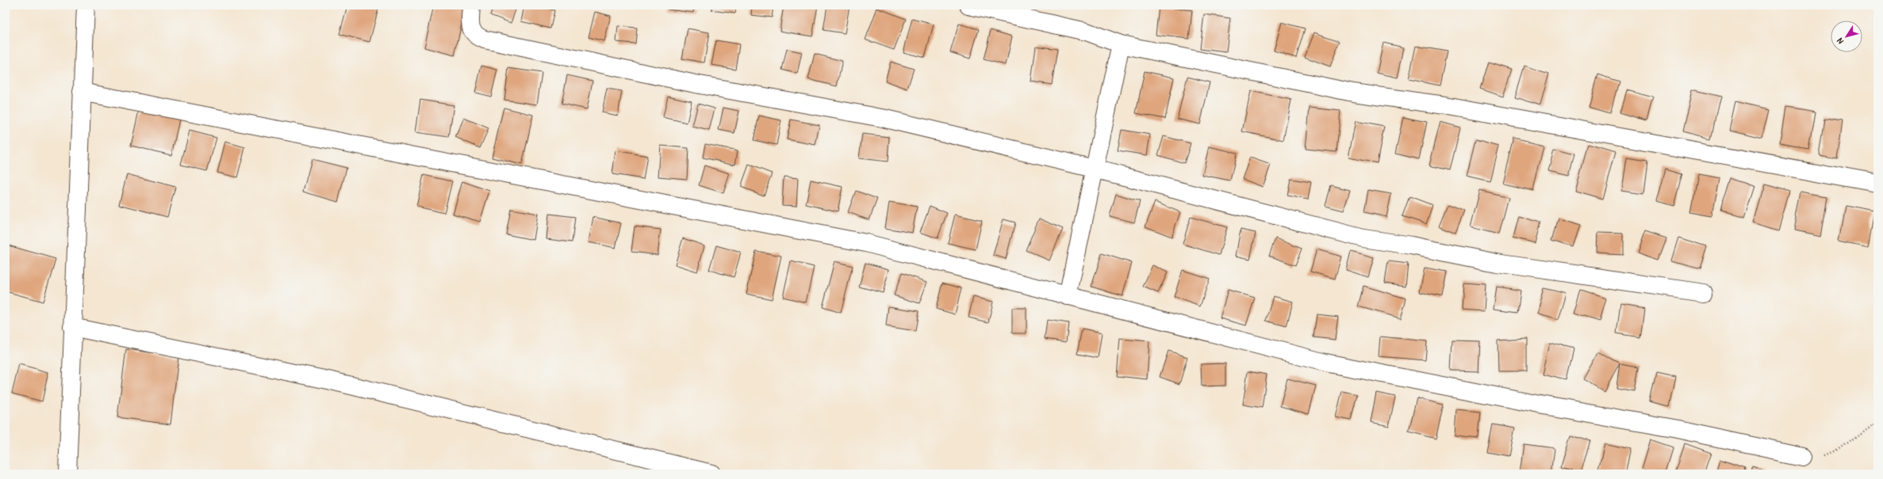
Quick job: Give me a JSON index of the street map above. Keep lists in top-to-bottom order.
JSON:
{
  "north": "bottom left"
}
